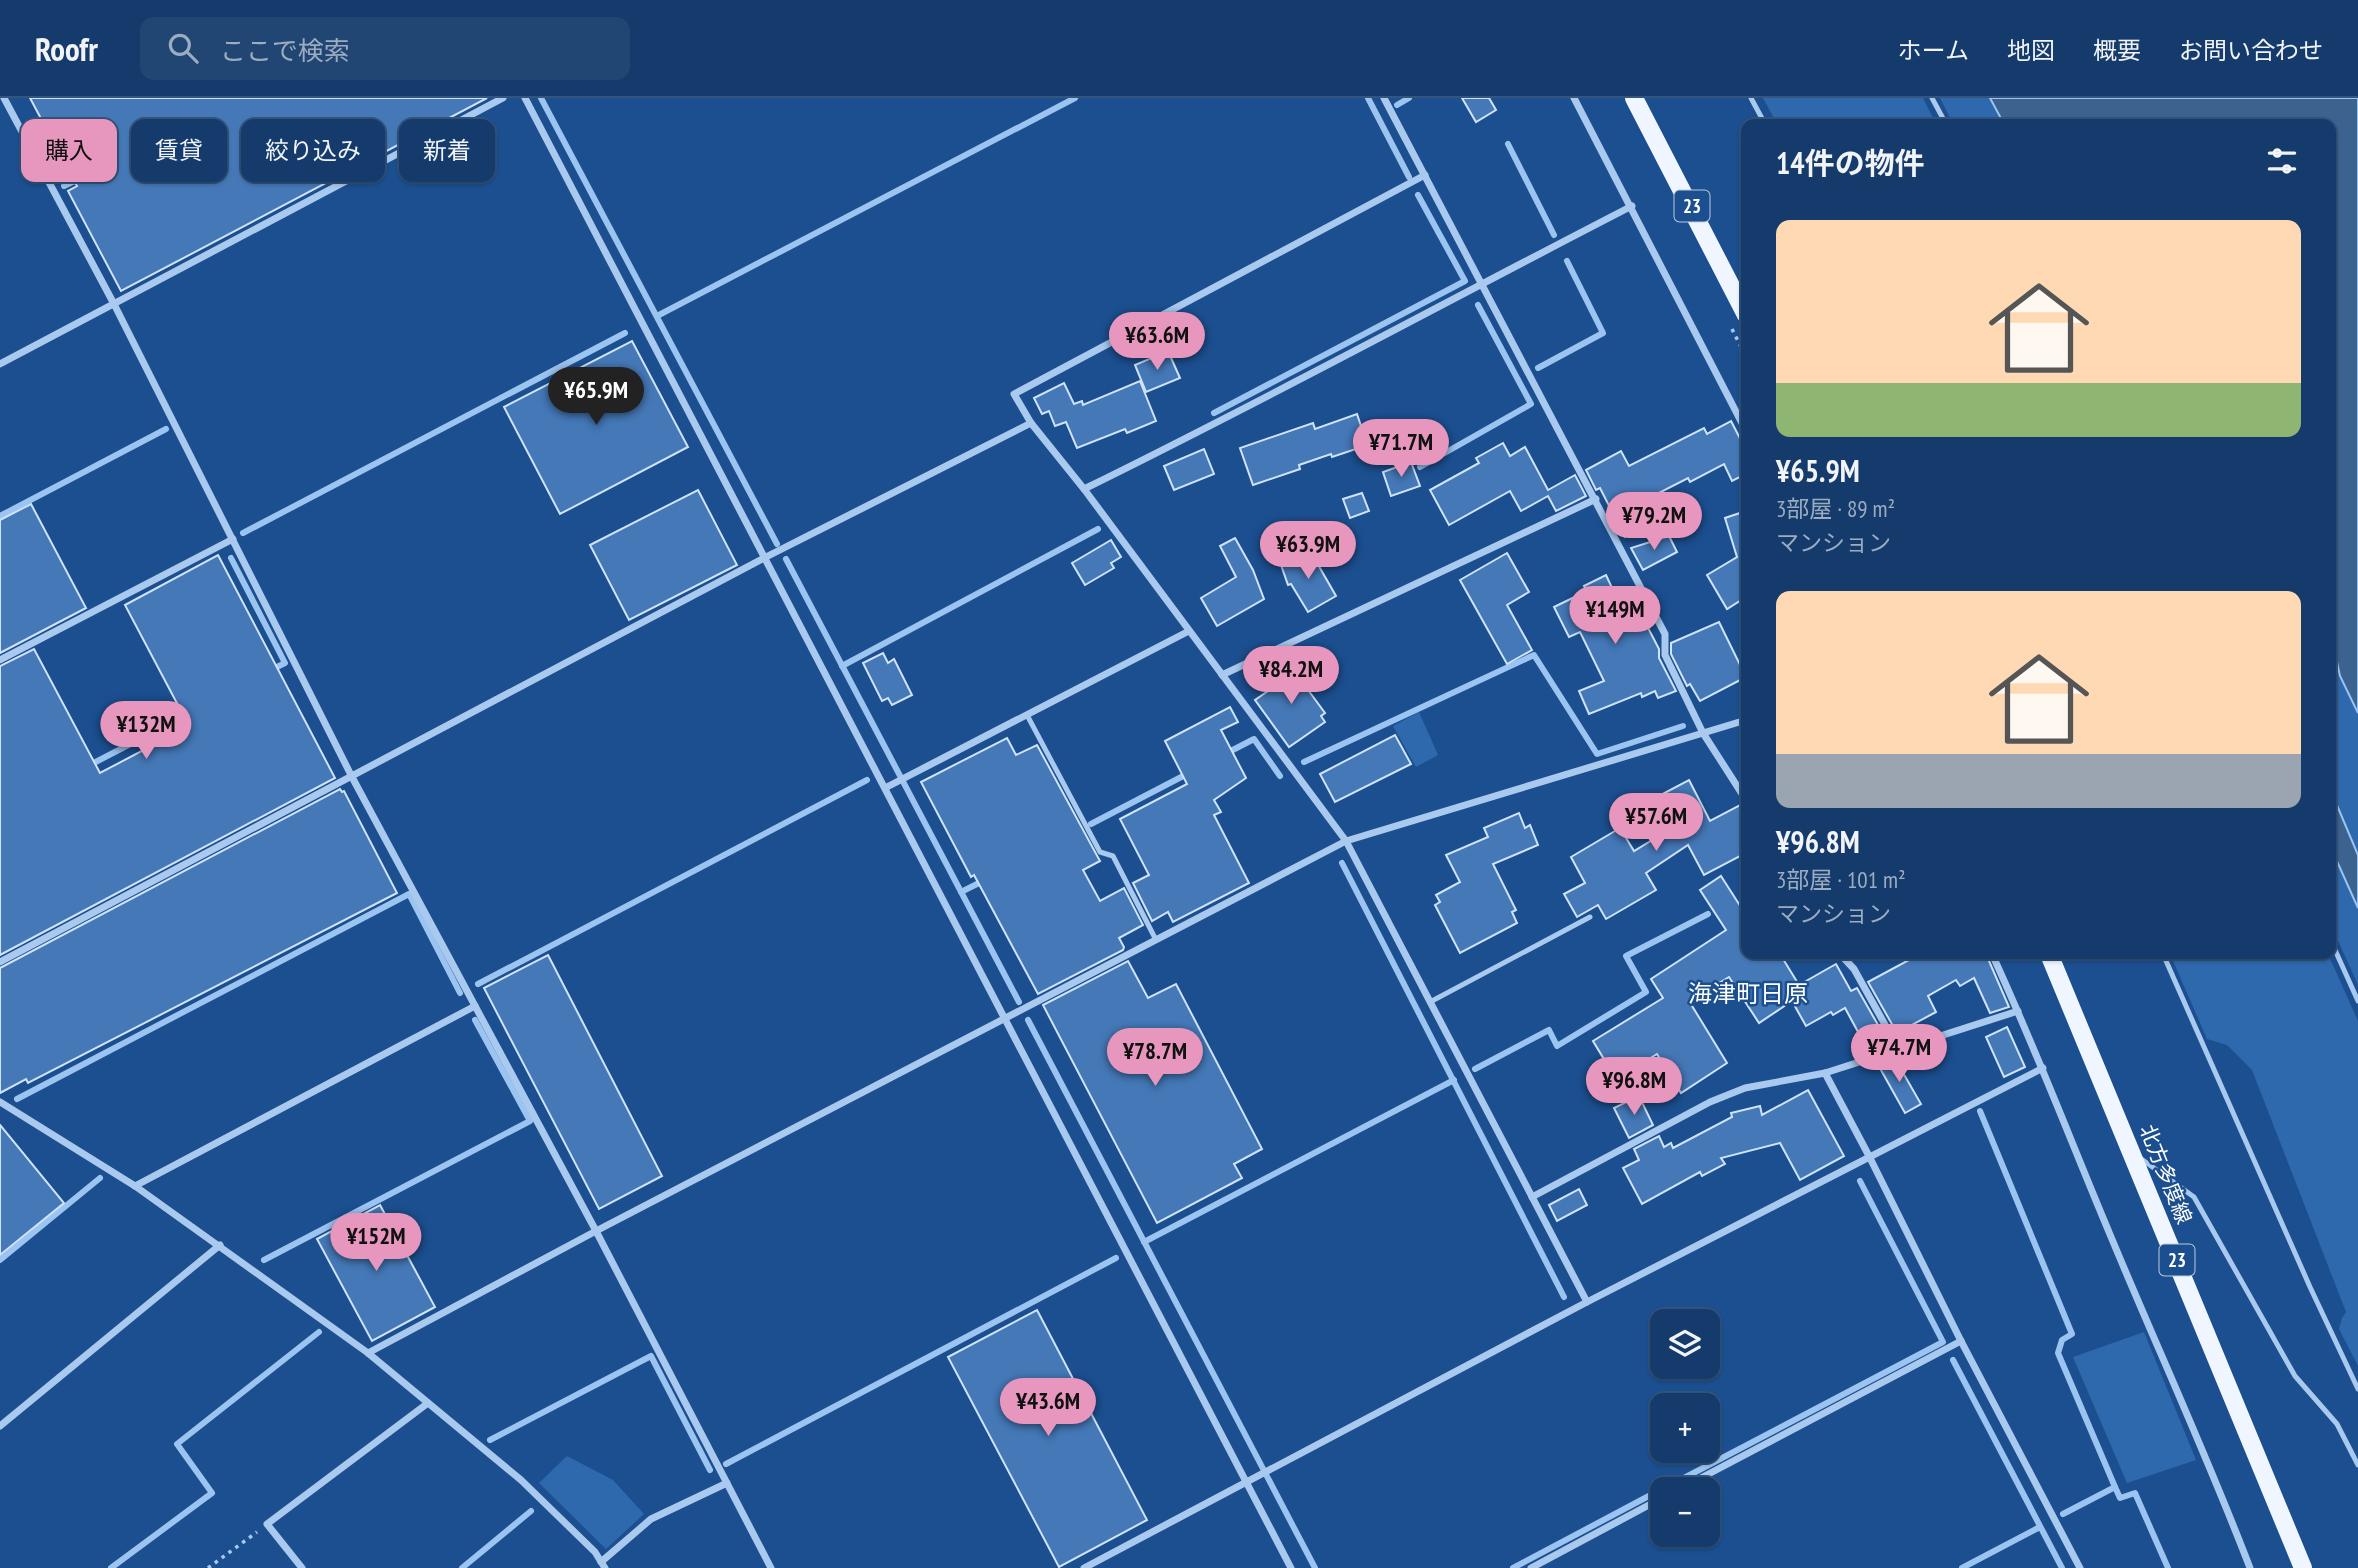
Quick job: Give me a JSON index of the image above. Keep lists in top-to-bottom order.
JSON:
{
  "streets": {
    "main road": ["23", "北方多度線"]
  },
  "districts": ["海津町日原"],
  "page": {
    "header": "Roofr",
    "search": "ここで検索",
    "nav": [
      "ホーム",
      "地図",
      "概要",
      "お問い合わせ"
    ],
    "chip": [
      "購入",
      "賃貸",
      "絞り込み",
      "新着"
    ],
    "heading": "14件の物件",
    "list": [
      {
        "name": "¥65.9M",
        "note": "3部屋 · 89 m² · マンション"
      },
      {
        "name": "¥96.8M",
        "note": "3部屋 · 101 m² · マンション"
      }
    ],
    "price": [
      "¥63.6M",
      "¥65.9M",
      "¥71.7M",
      "¥79.2M",
      "¥63.9M",
      "¥149M",
      "¥84.2M",
      "¥132M",
      "¥57.6M",
      "¥74.7M",
      "¥78.7M",
      "¥96.8M",
      "¥152M",
      "¥43.6M"
    ],
    "map_buttons": ["+", "−"]
  }
}
